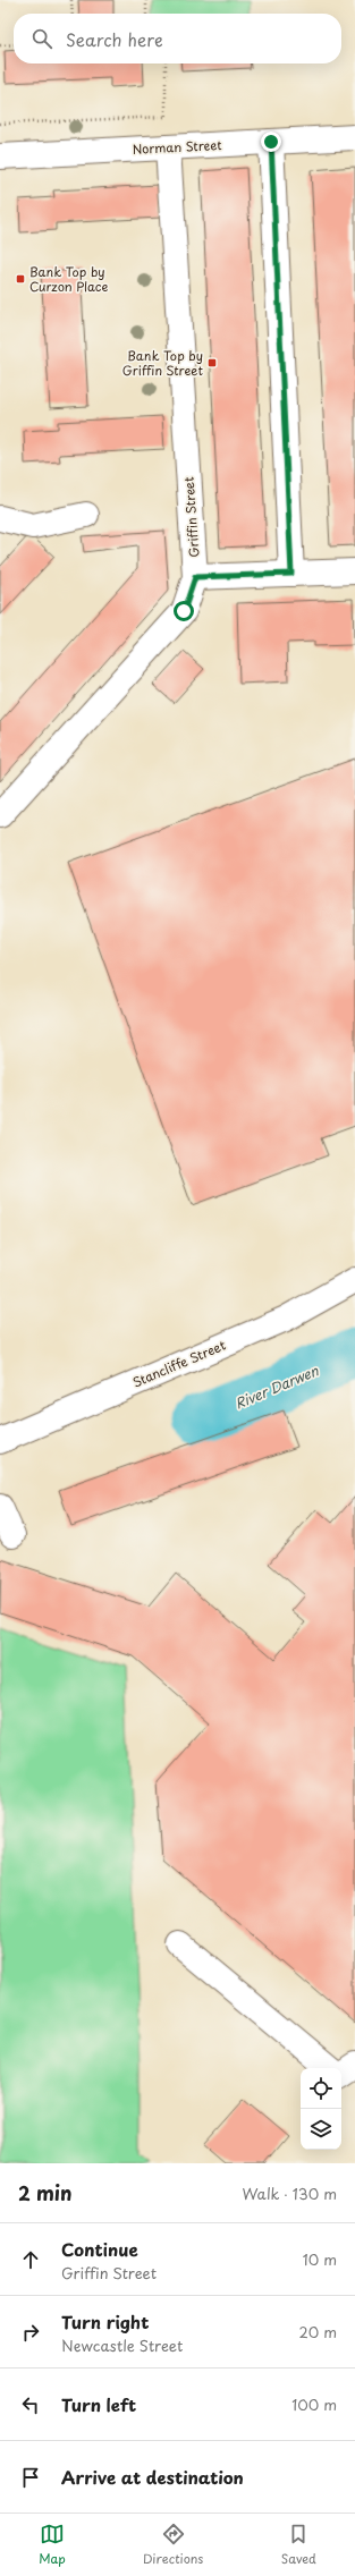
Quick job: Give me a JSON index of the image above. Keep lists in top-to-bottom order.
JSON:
{
  "streets": {
    "street": ["Norman Street", "Griffin Street", "Stancliffe Street"]
  },
  "crossings": [
    ["Norman Street", "Griffin Street"]
  ],
  "water": ["River Darwen"],
  "places": {
    "transit": ["Bank Top by Curzon Place", "Bank Top by Griffin Street"]
  },
  "page": {
    "search": "Search here",
    "heading": ["2 min", "Walk · 130 m"],
    "list": [
      ["Continue", "Griffin Street", "10 m"],
      ["Turn right", "Newcastle Street", "20 m"],
      ["Turn left", "100 m"],
      "Arrive at destination"
    ],
    "nav": ["Map", "Directions", "Saved"]
  }
}
